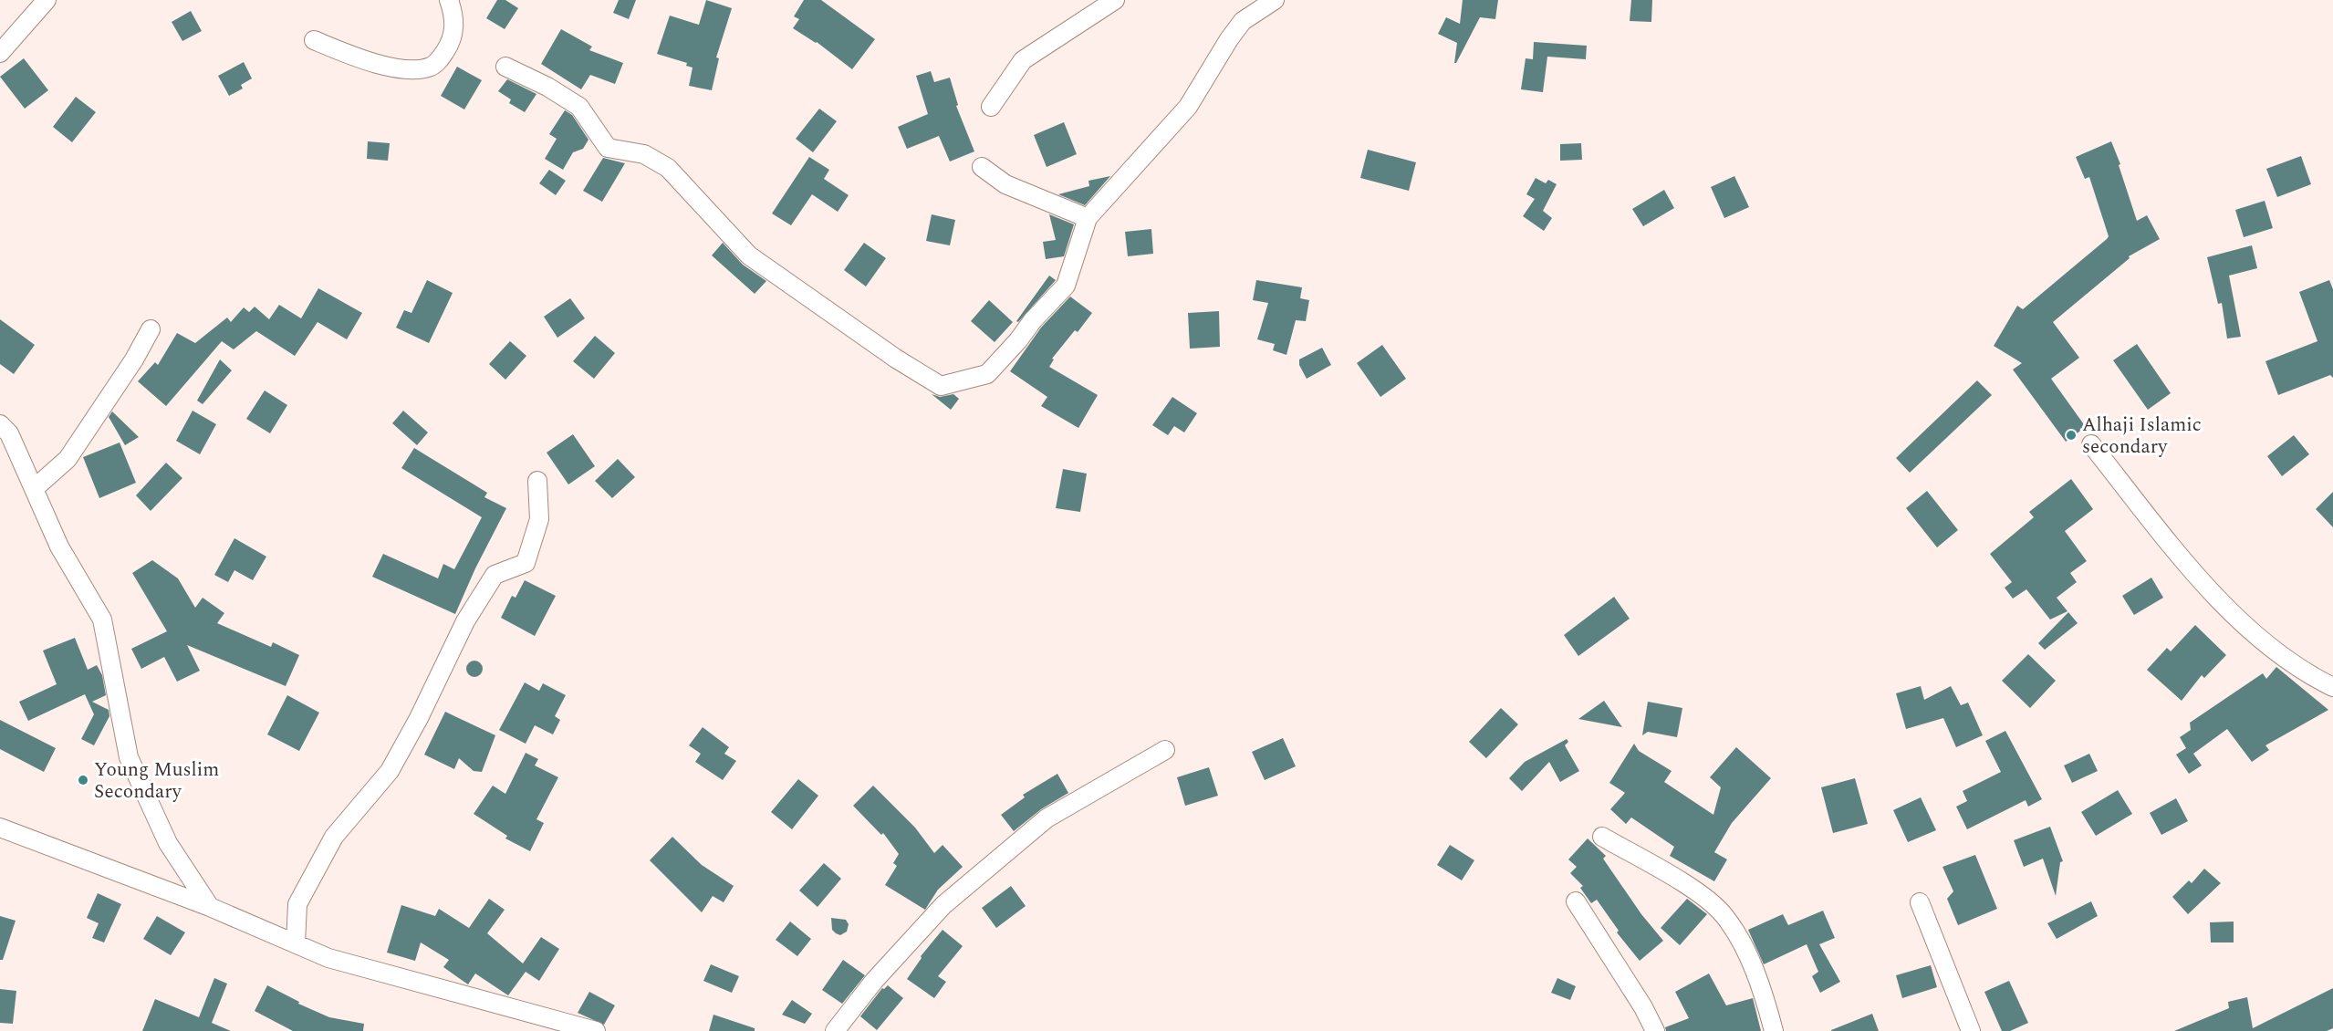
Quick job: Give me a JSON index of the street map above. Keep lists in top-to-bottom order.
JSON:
{
  "places": ["Alhaji Islamic secondary", "Young Muslim Secondary"]
}
